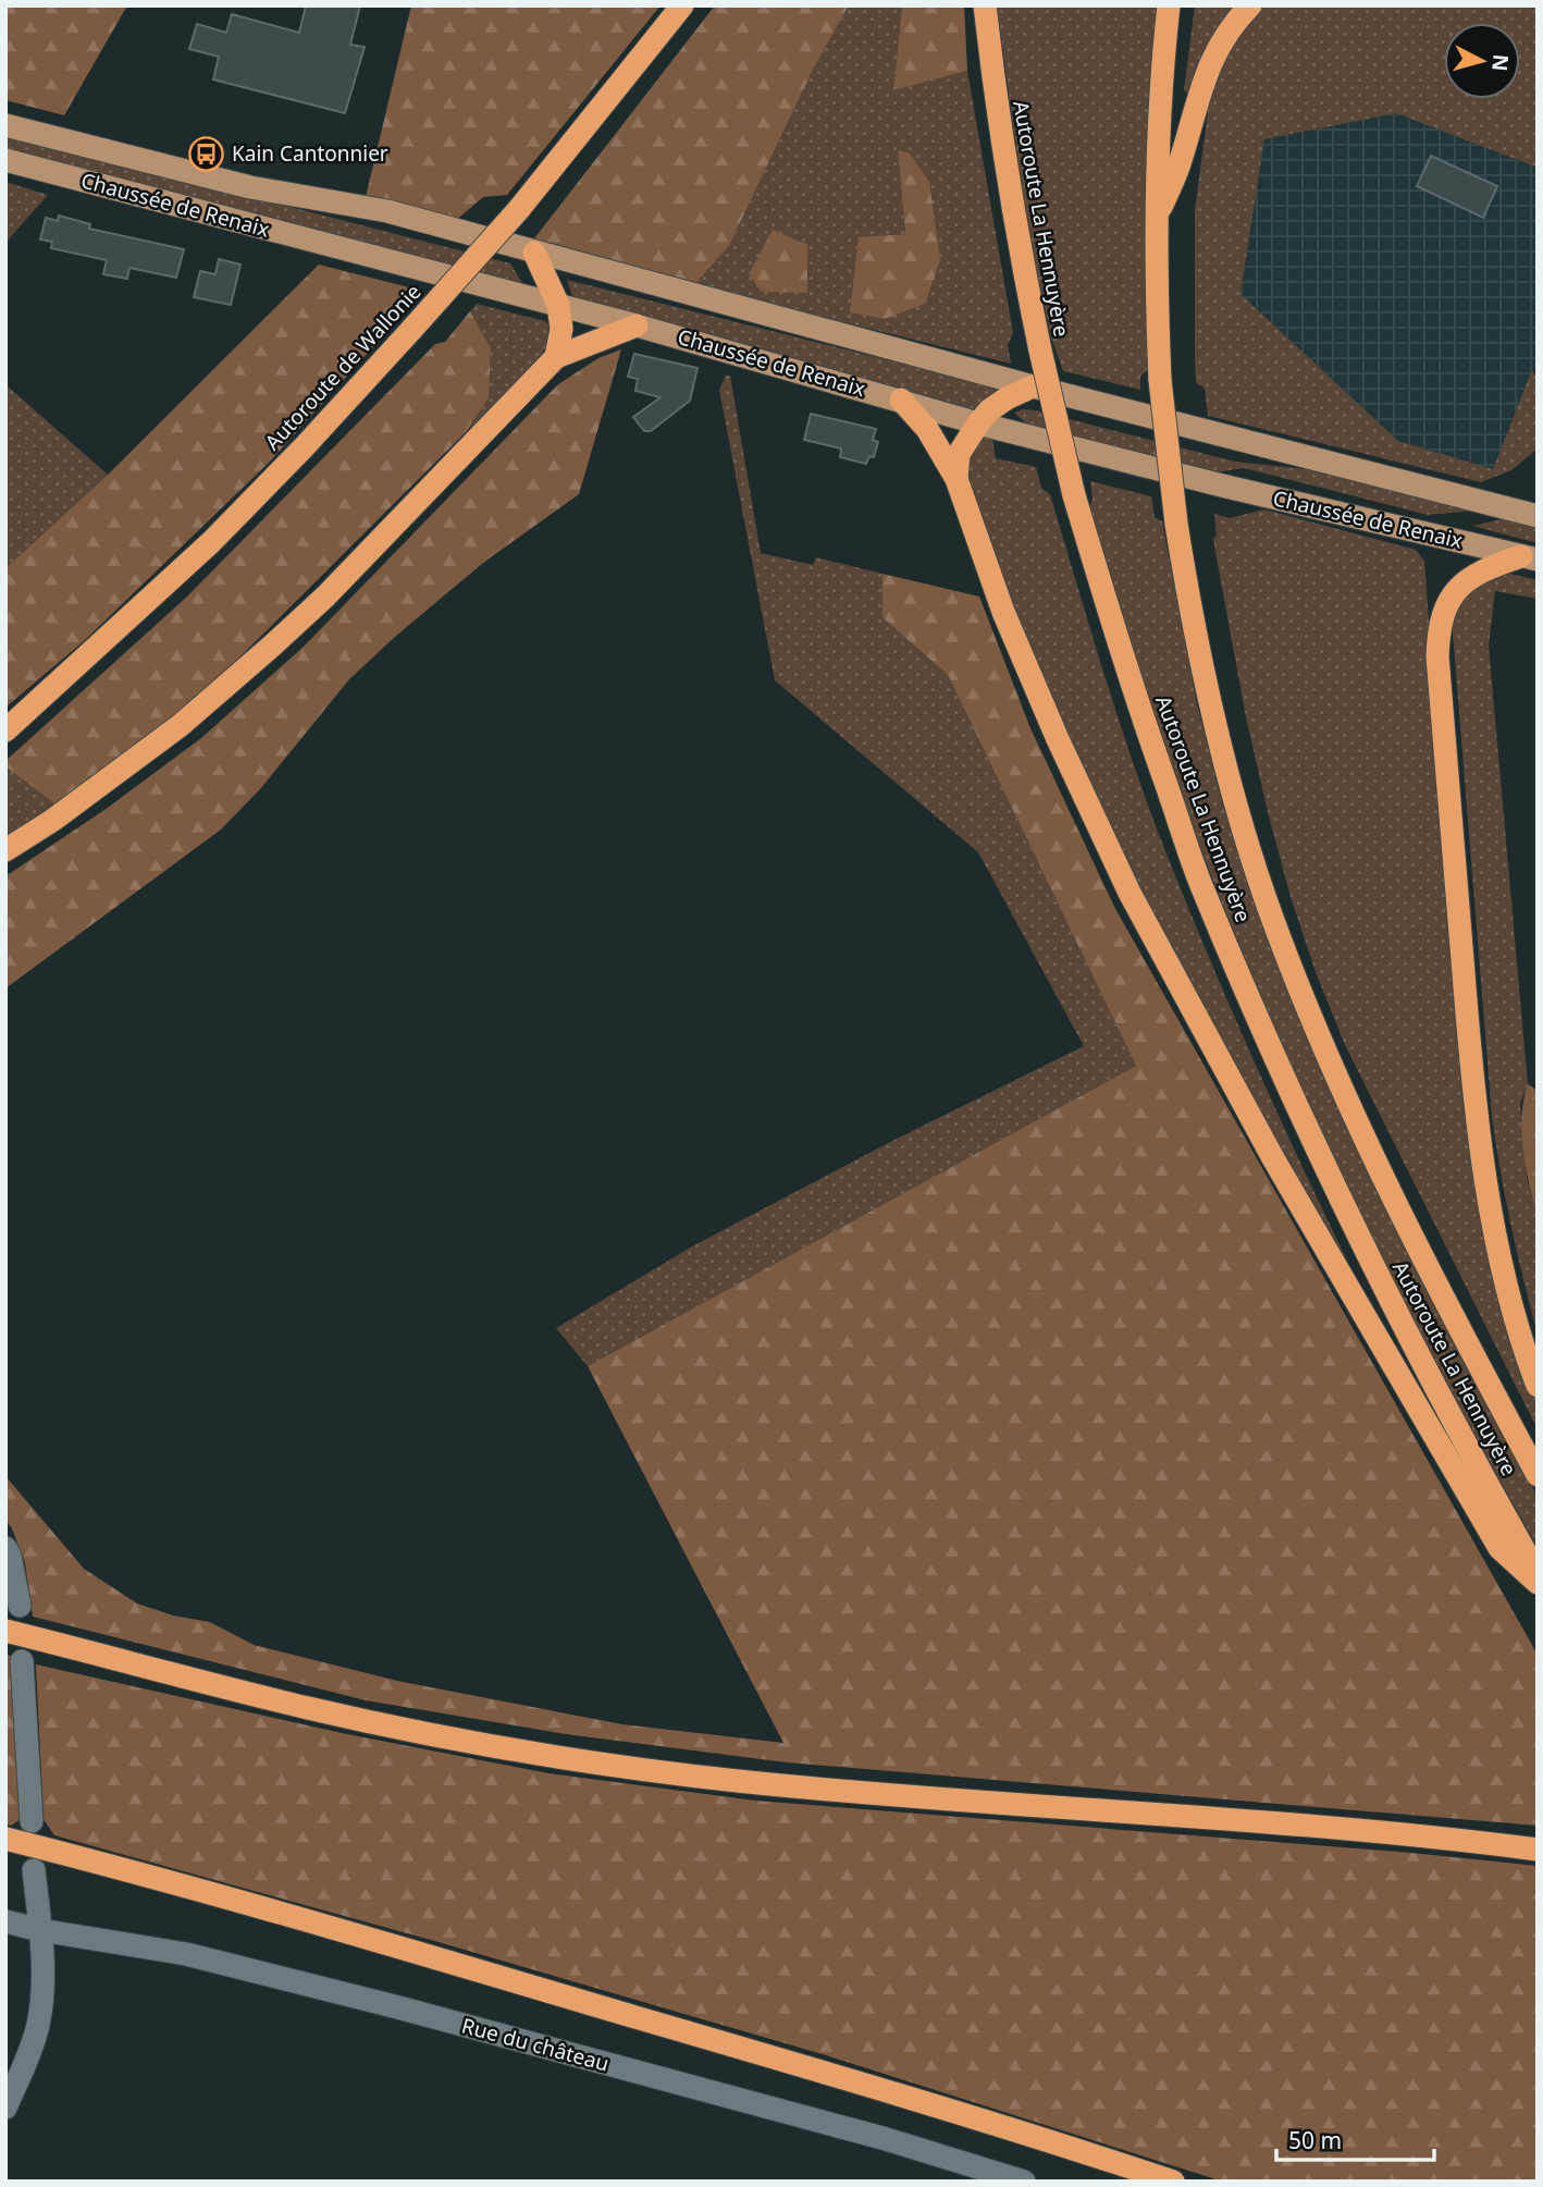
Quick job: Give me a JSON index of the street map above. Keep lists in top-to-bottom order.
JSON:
{
  "streets": {
    "highway": ["Autoroute La Hennuyère", "Autoroute de Wallonie"],
    "main road": ["Chaussée de Renaix"],
    "street": ["Rue du château"]
  },
  "places": {
    "bus stop": ["Kain Cantonnier"]
  },
  "scale_bar": "50 m",
  "north": "right"
}
